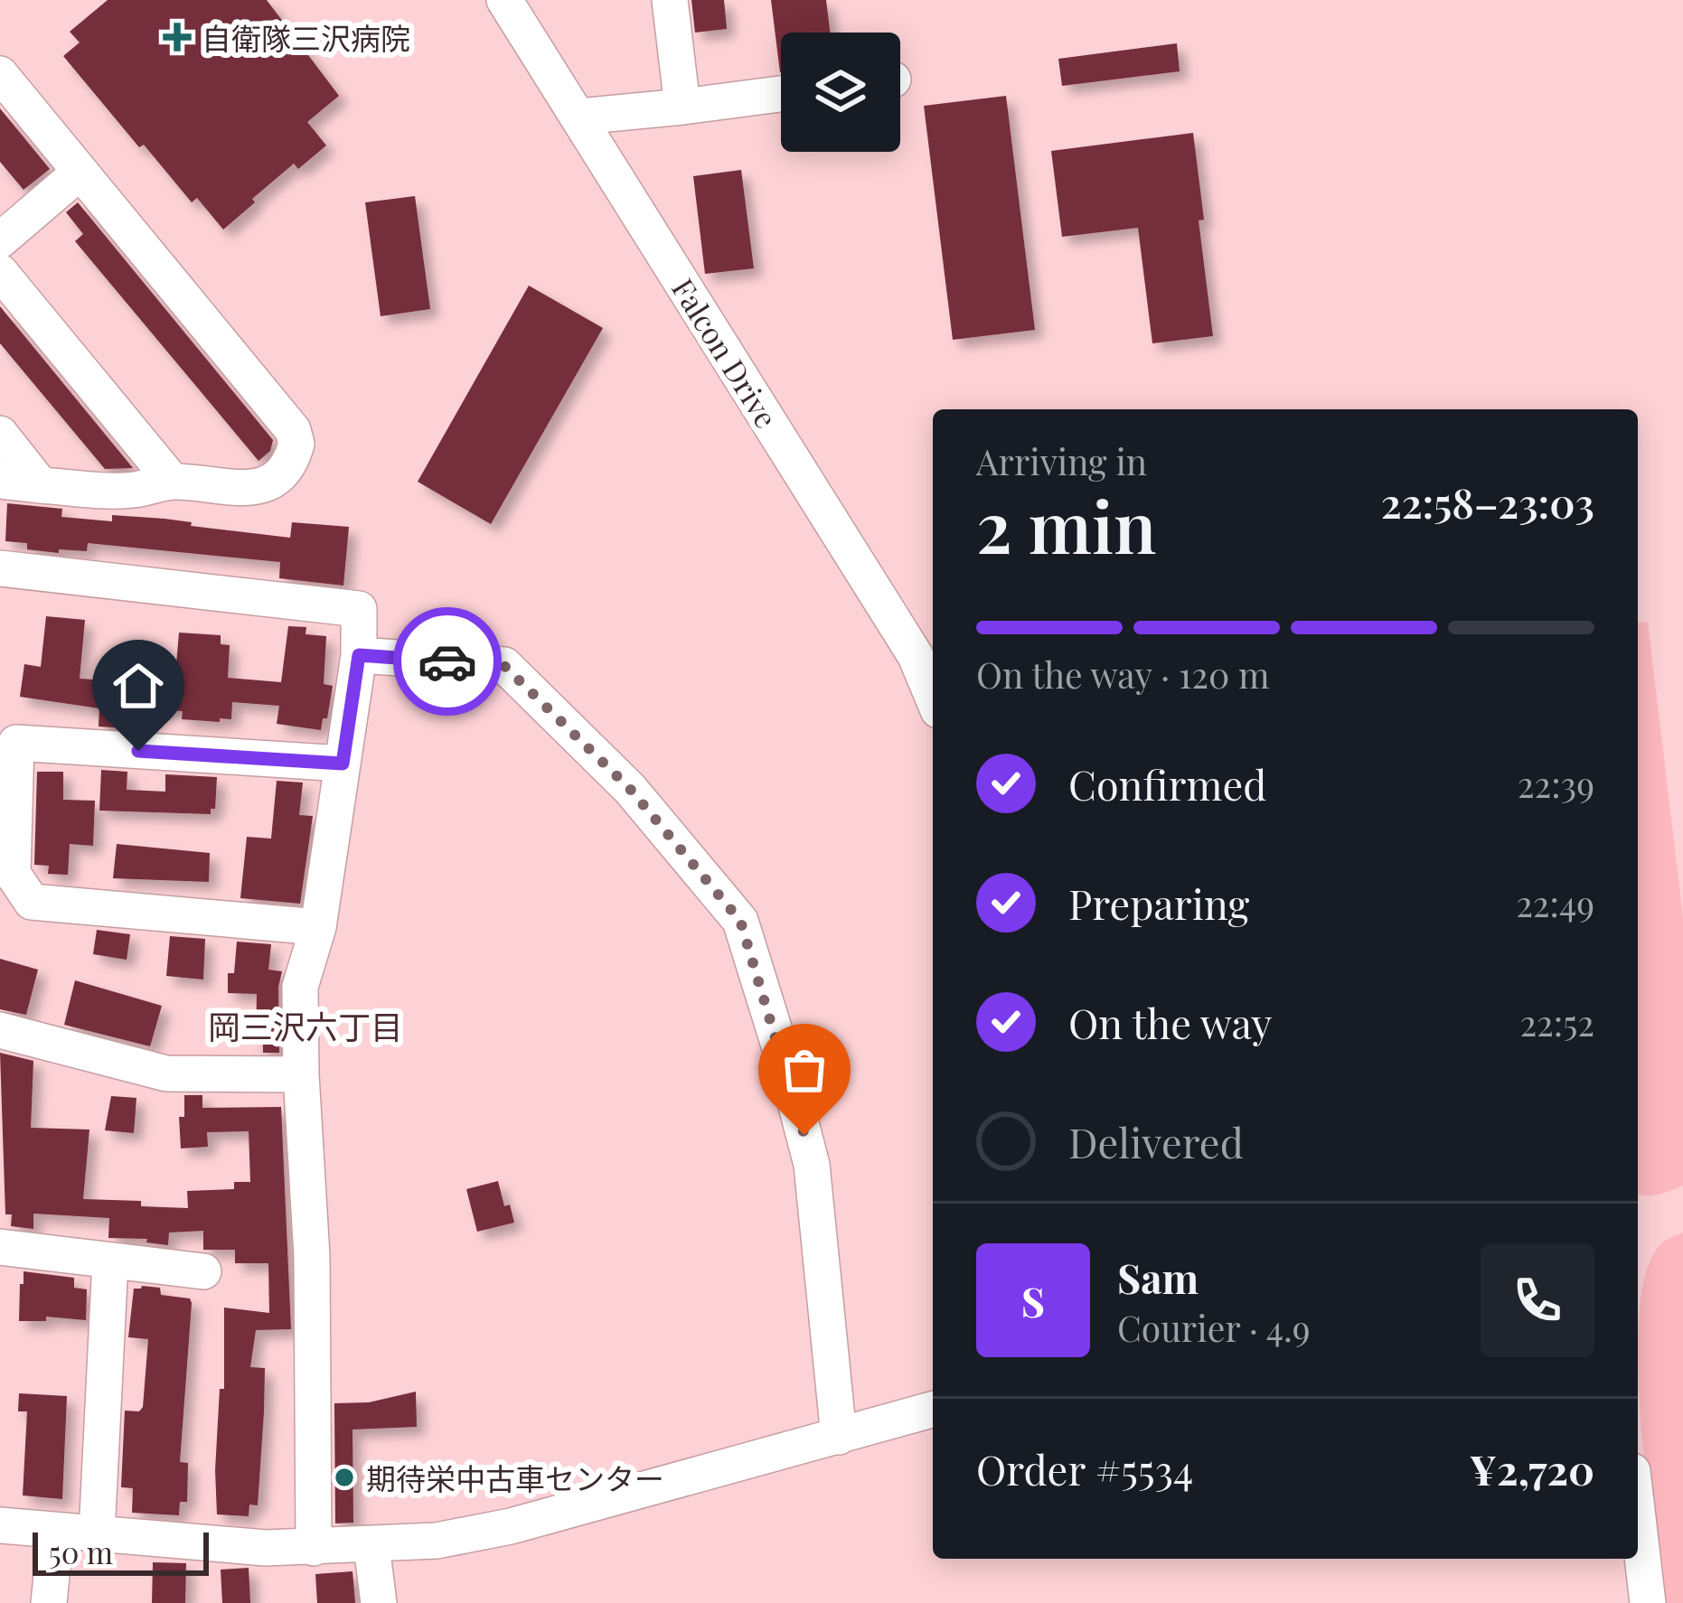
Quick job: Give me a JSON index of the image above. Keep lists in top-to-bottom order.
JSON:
{
  "streets": {
    "street": ["Falcon Drive"]
  },
  "districts": ["岡三沢六丁目"],
  "places": {
    "health": ["自衛隊三沢病院"],
    "other": ["期待栄中古車センター"]
  },
  "scale_bar": "50 m",
  "page": {
    "heading": ["2 min", "Arriving in", "22:58–23:03"],
    "panel": [
      "Sam",
      "Courier · 4.9",
      "Order #5534",
      "¥2,720"
    ],
    "bar": "On the way · 120 m",
    "list": [
      ["Confirmed", "22:39"],
      ["Preparing", "22:49"],
      ["On the way", "22:52"],
      "Delivered"
    ],
    "round": "S",
    "scale": "50 m"
  }
}
